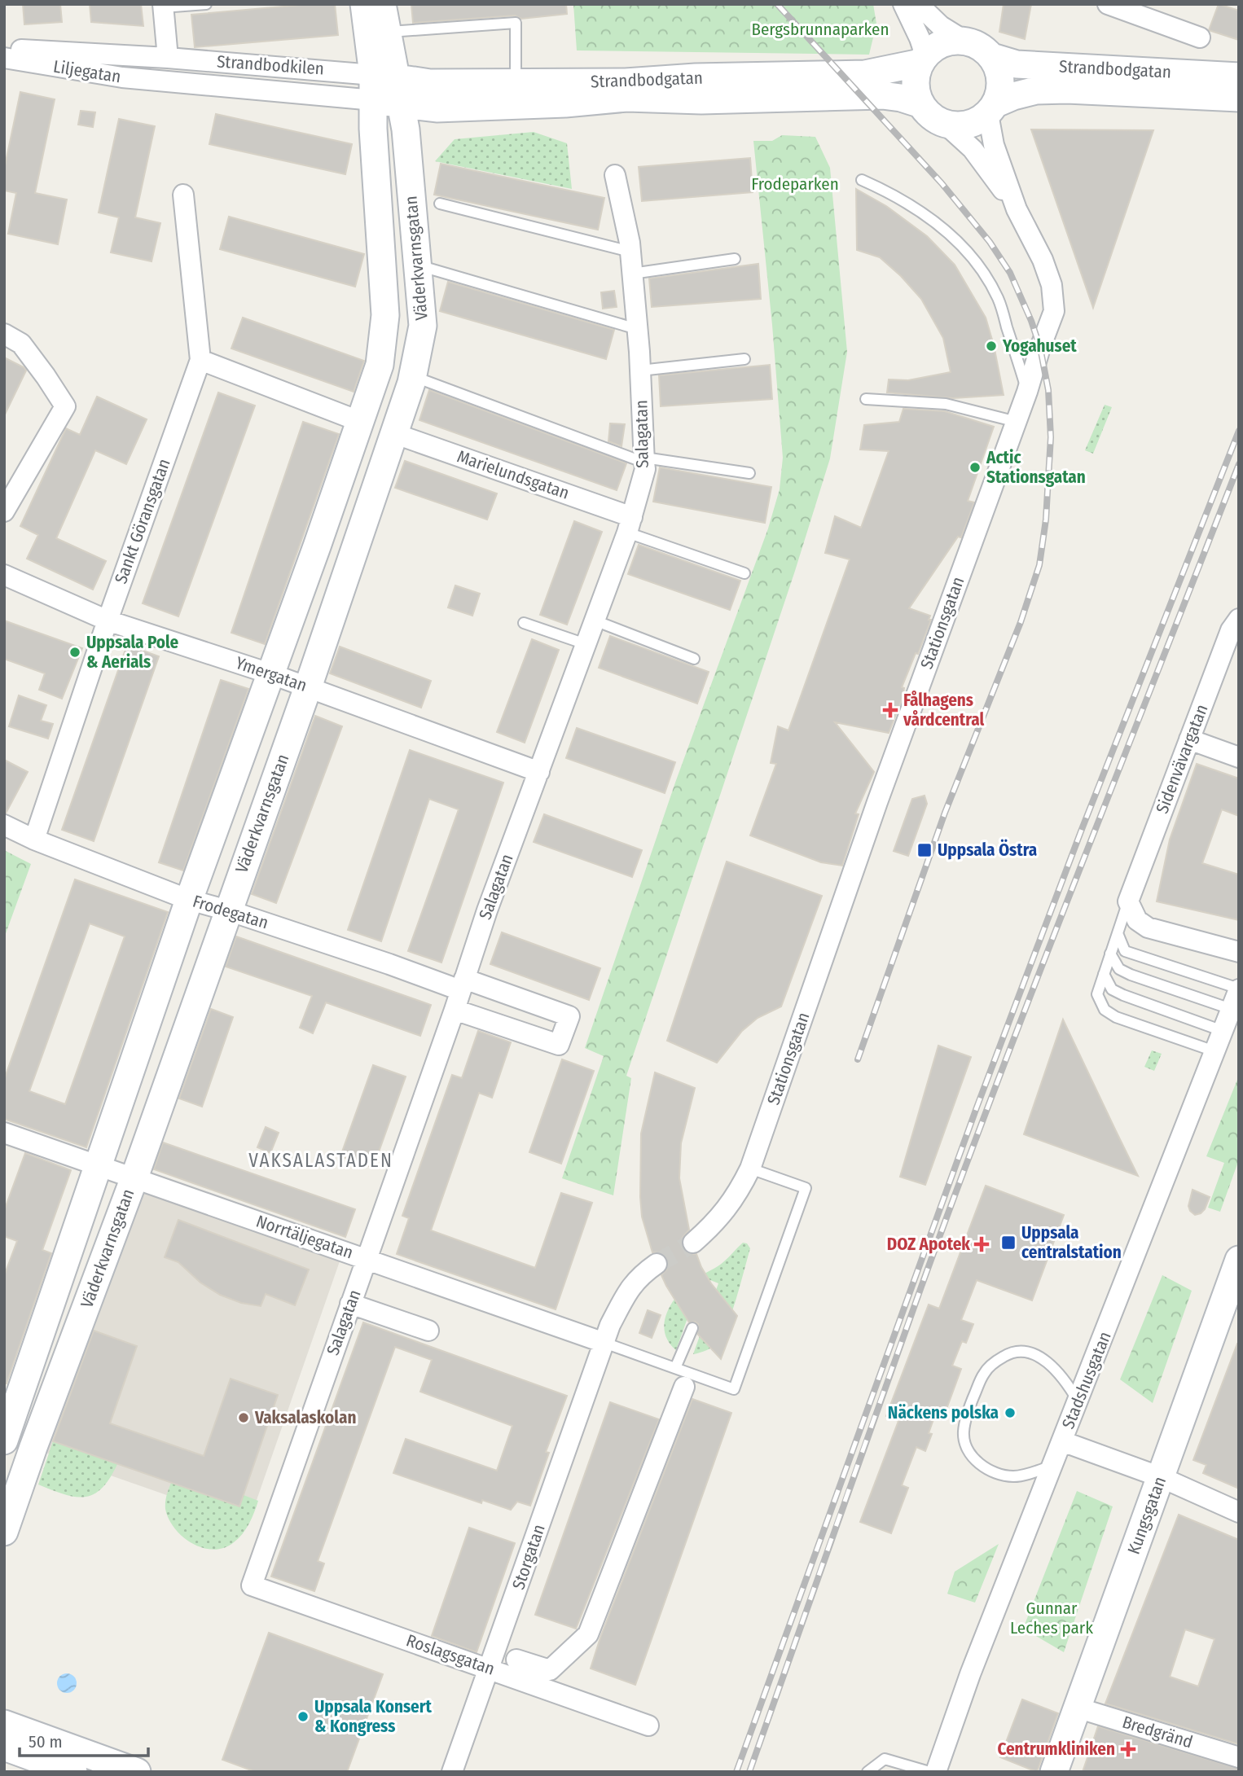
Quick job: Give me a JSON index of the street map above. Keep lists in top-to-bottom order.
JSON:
{
  "streets": {
    "main road": ["Strandbodgatan", "Väderkvarnsgatan", "Kungsgatan"],
    "street": [
      "Strandbodkilen",
      "Liljegatan",
      "Salagatan",
      "Marielundsgatan",
      "Sankt Göransgatan",
      "Stationsgatan",
      "Ymergatan",
      "Sidenvävargatan",
      "Frodegatan",
      "Norrtäljegatan",
      "Stadshusgatan",
      "Storgatan",
      "Roslagsgatan",
      "Bredgränd"
    ]
  },
  "crossings": [
    ["Strandbodkilen", "Strandbodgatan"],
    ["Strandbodkilen", "Liljegatan"],
    ["Strandbodkilen", "Väderkvarnsgatan"],
    ["Strandbodgatan", "Väderkvarnsgatan"],
    ["Strandbodgatan", "Stationsgatan"],
    ["Väderkvarnsgatan", "Marielundsgatan"],
    ["Väderkvarnsgatan", "Ymergatan"],
    ["Väderkvarnsgatan", "Frodegatan"],
    ["Väderkvarnsgatan", "Norrtäljegatan"],
    ["Salagatan", "Marielundsgatan"],
    ["Salagatan", "Ymergatan"],
    ["Salagatan", "Frodegatan"],
    ["Salagatan", "Norrtäljegatan"],
    ["Salagatan", "Roslagsgatan"],
    ["Sankt Göransgatan", "Ymergatan"],
    ["Sankt Göransgatan", "Frodegatan"],
    ["Norrtäljegatan", "Storgatan"],
    ["Kungsgatan", "Bredgränd"],
    ["Storgatan", "Roslagsgatan"]
  ],
  "districts": ["VAKSALASTADEN"],
  "parks": ["Bergsbrunnaparken", "Frodeparken", "Gunnar Leches park"],
  "places": {
    "other": [
      "Yogahuset",
      "Actic Stationsgatan",
      "Uppsala Pole & Aerials",
      "Näckens polska",
      "Vaksalaskolan",
      "Uppsala Konsert & Kongress"
    ],
    "health": ["Fålhagens vårdcentral", "DOZ Apotek", "Centrumkliniken"],
    "transit": ["Uppsala Östra", "Uppsala centralstation"]
  },
  "scale_bar": "50 m"
}
